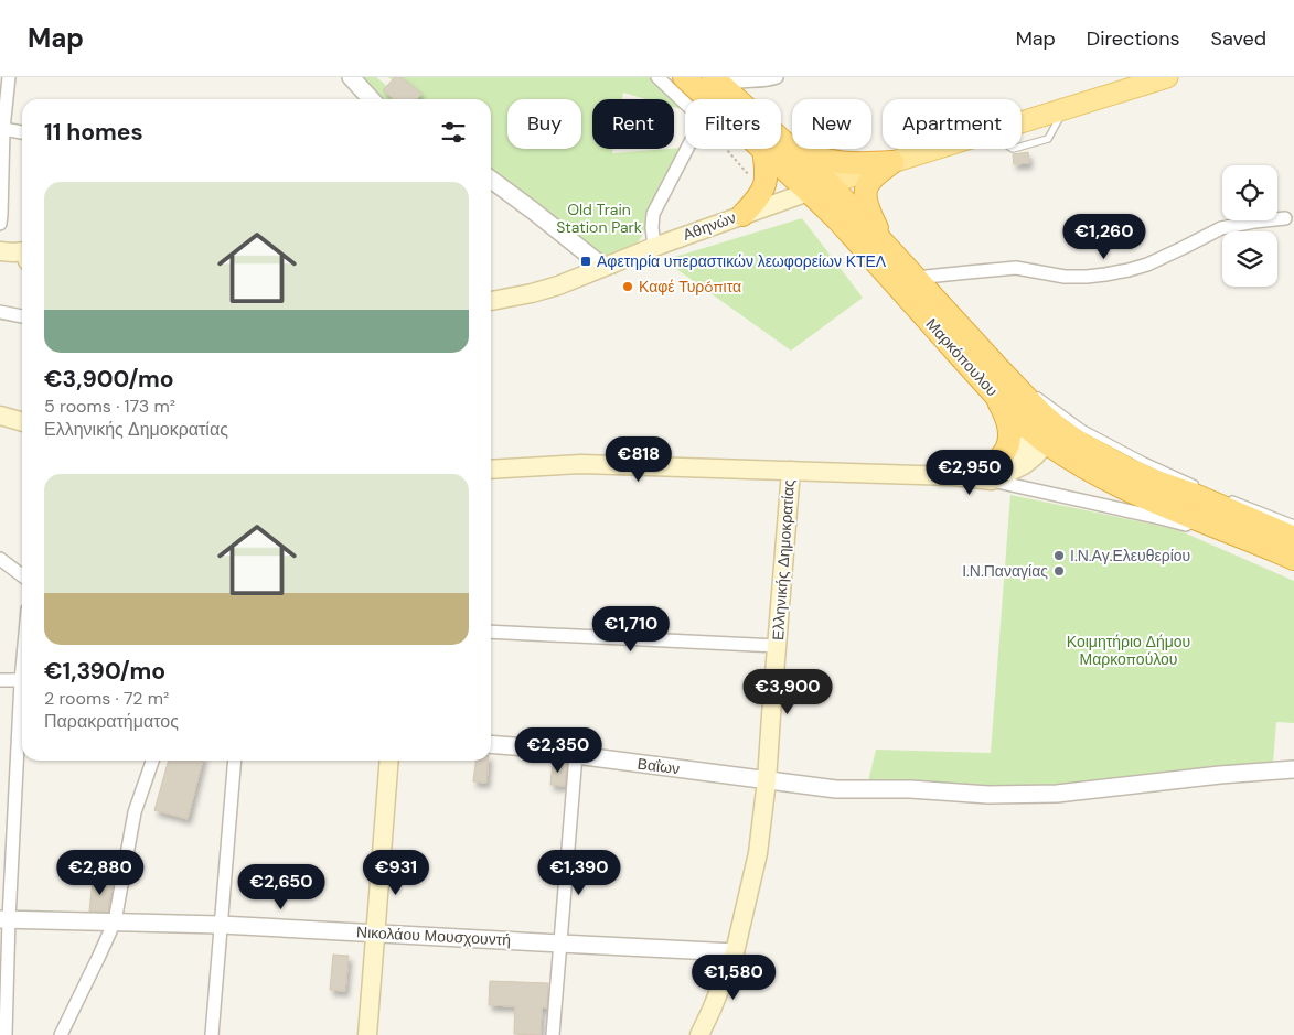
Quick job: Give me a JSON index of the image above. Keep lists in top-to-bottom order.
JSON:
{
  "streets": {
    "highway": ["Μαρκόπουλου"],
    "main road": ["Αθηνών", "Ελληνικής Δημοκρατίας"],
    "street": ["Βαΐων", "Νικολάου Μουσχουντή"]
  },
  "crossings": [
    ["Αθηνών", "Μαρκόπουλου"],
    ["Ελληνικής Δημοκρατίας", "Βαΐων"],
    ["Ελληνικής Δημοκρατίας", "Νικολάου Μουσχουντή"]
  ],
  "parks": ["Old Train Station Park", "Κοιμητήριο Δήμου Μαρκοπούλου"],
  "places": {
    "transit": ["Αφετηρία υπεραστικών λεωφορείων ΚΤΕΛ"],
    "other": ["Καφέ Τυρóπιτα", "Ι.Ν.Αγ.Ελευθερίου", "Ι.Ν.Παναγίας"]
  },
  "page": {
    "header": "Map",
    "nav": ["Map", "Directions", "Saved"],
    "chip": [
      "Buy",
      "Rent",
      "Filters",
      "New",
      "Apartment"
    ],
    "heading": "11 homes",
    "list": [
      {
        "name": "€3,900/mo",
        "note": "5 rooms · 173 m² · Ελληνικής Δημοκρατίας"
      },
      {
        "name": "€1,390/mo",
        "note": "2 rooms · 72 m² · Παρακρατήματος"
      }
    ],
    "price": [
      "€1,260",
      "€818",
      "€2,950",
      "€1,710",
      "€3,900",
      "€2,350",
      "€2,880",
      "€931",
      "€1,390",
      "€2,650",
      "€1,580"
    ]
  }
}
